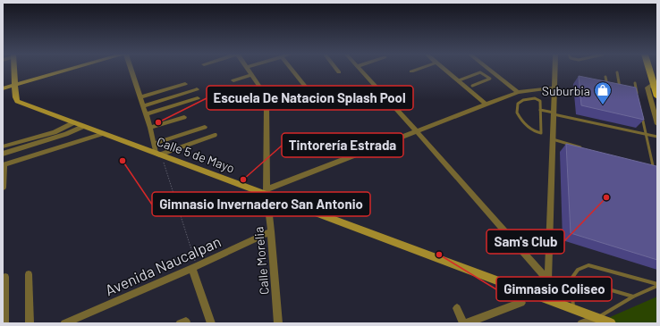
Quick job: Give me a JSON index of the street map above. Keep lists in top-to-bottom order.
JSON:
{
  "streets": {
    "main road": ["Calle 5 de Mayo"],
    "street": ["Calle Morelia", "Avenida Naucalpan"]
  },
  "crossings": [
    ["Calle 5 de Mayo", "Calle Morelia"],
    ["Calle Morelia", "Avenida Naucalpan"]
  ],
  "places": {
    "shop": ["Suburbia"],
    "other": [
      "Escuela De Natacion Splash Pool",
      "Gimnasio Invernadero San Antonio",
      "Tintorería Estrada",
      "Sam's Club",
      "Gimnasio Coliseo"
    ]
  }
}
